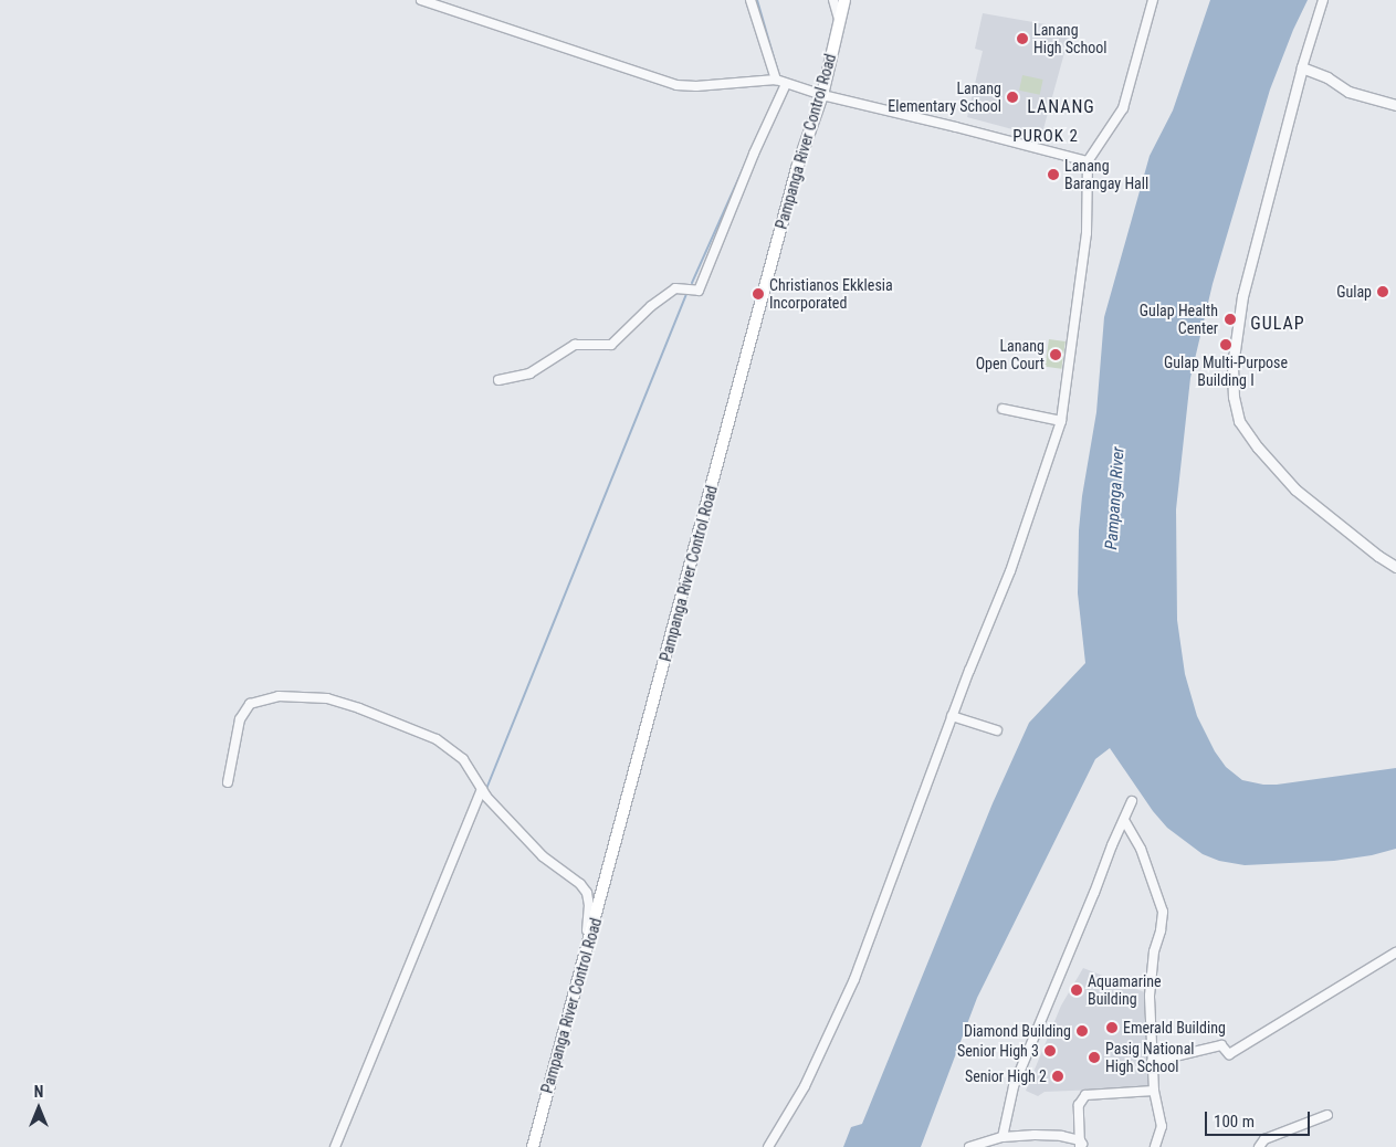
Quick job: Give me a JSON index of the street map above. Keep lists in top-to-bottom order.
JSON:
{
  "streets": {
    "main road": ["Pampanga River Control Road"]
  },
  "districts": ["LANANG", "PUROK 2", "GULAP"],
  "water": ["Pampanga River"],
  "places": [
    "Lanang High School",
    "Lanang Elementary School",
    "Lanang Barangay Hall",
    "Gulap",
    "Christianos Ekklesia Incorporated",
    "Gulap Health Center",
    "Gulap Multi-Purpose Building I",
    "Lanang Open Court",
    "Aquamarine Building",
    "Emerald Building",
    "Diamond Building",
    "Senior High 3",
    "Pasig National High School",
    "Senior High 2"
  ],
  "scale_bar": "100 m",
  "north": "top"
}
